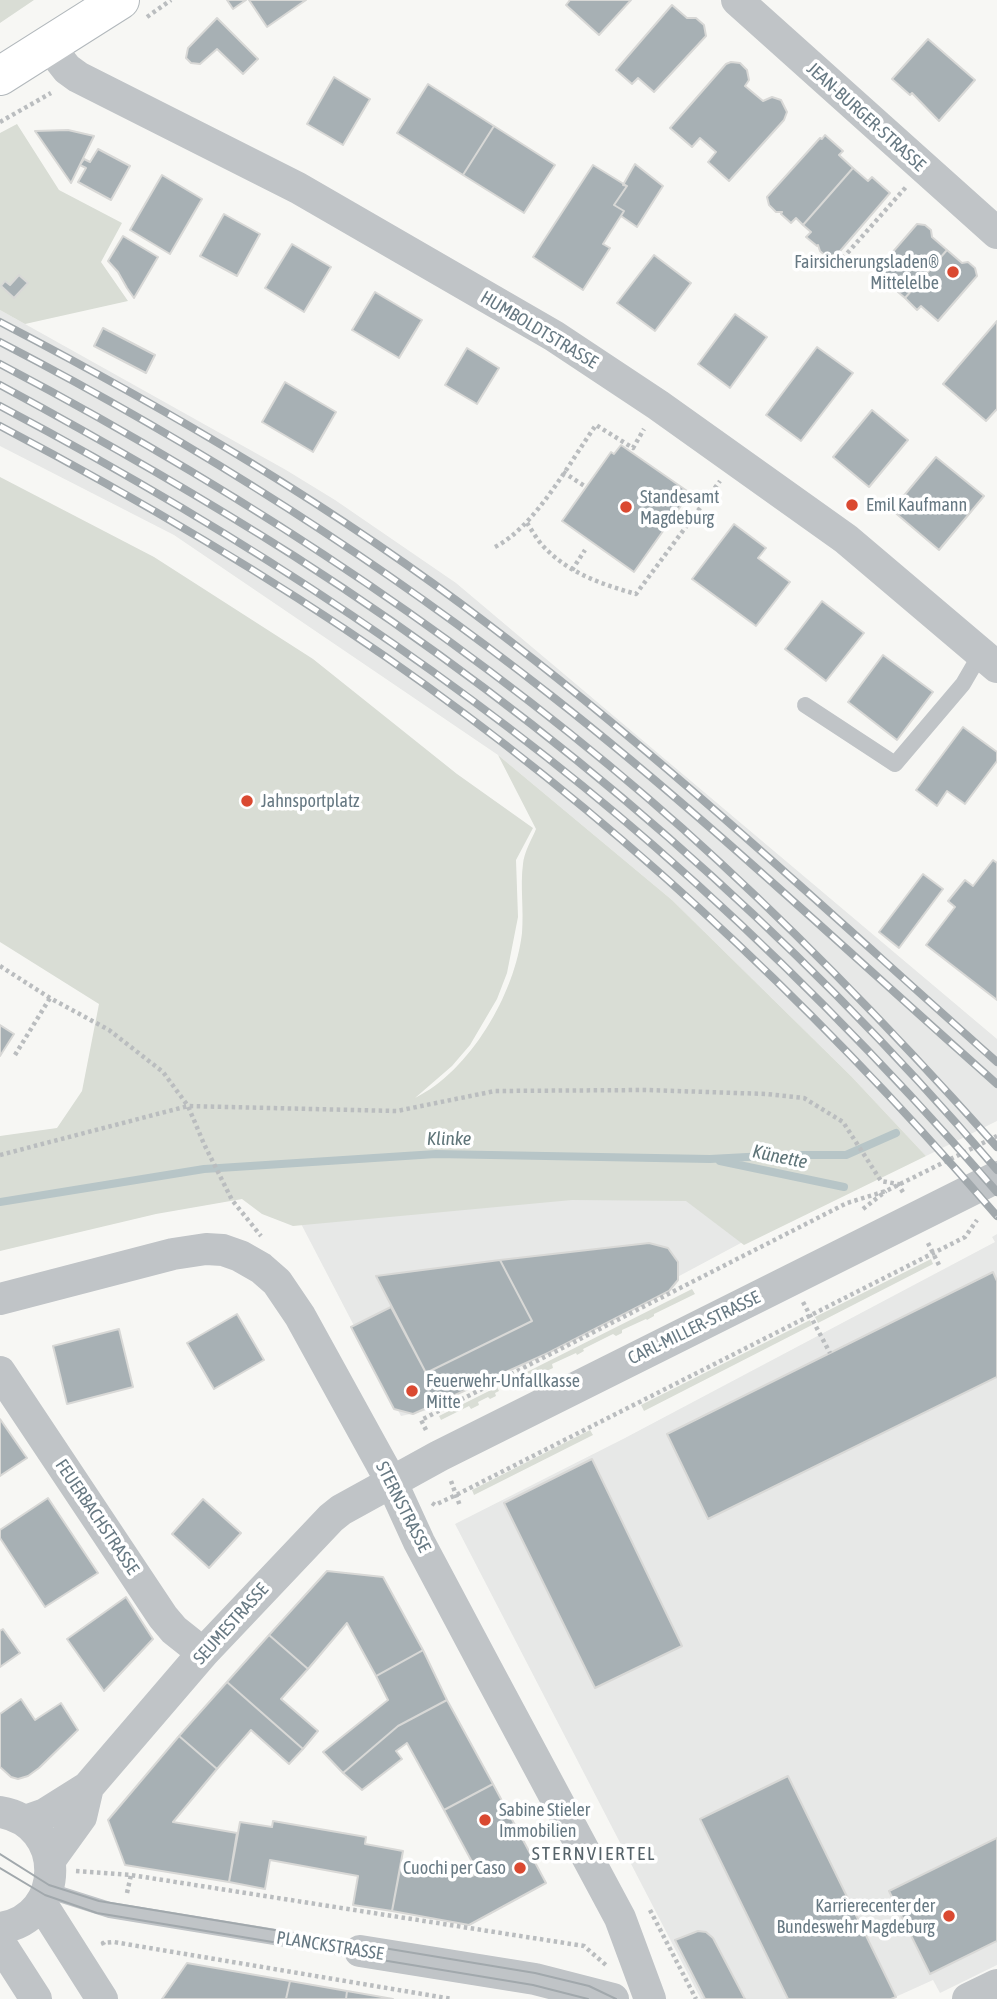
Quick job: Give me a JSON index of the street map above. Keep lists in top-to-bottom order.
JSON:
{
  "streets": {
    "street": [
      "JEAN-BURGER-STRASSE",
      "HUMBOLDTSTRASSE",
      "CARL-MILLER-STRASSE",
      "STERNSTRASSE",
      "FEUERBACHSTRASSE",
      "SEUMESTRASSE",
      "PLANCKSTRASSE"
    ]
  },
  "crossings": [
    ["CARL-MILLER-STRASSE", "STERNSTRASSE"],
    ["CARL-MILLER-STRASSE", "SEUMESTRASSE"],
    ["STERNSTRASSE", "SEUMESTRASSE"],
    ["FEUERBACHSTRASSE", "SEUMESTRASSE"],
    ["SEUMESTRASSE", "PLANCKSTRASSE"]
  ],
  "districts": ["STERNVIERTEL"],
  "water": ["Klinke", "Künette"],
  "places": [
    "Fairsicherungsladen® Mittelelbe",
    "Emil Kaufmann",
    "Standesamt Magdeburg",
    "Jahnsportplatz",
    "Feuerwehr-Unfallkasse Mitte",
    "Sabine Stieler Immobilien",
    "Cuochi per Caso",
    "Karrierecenter der Bundeswehr Magdeburg"
  ]
}
